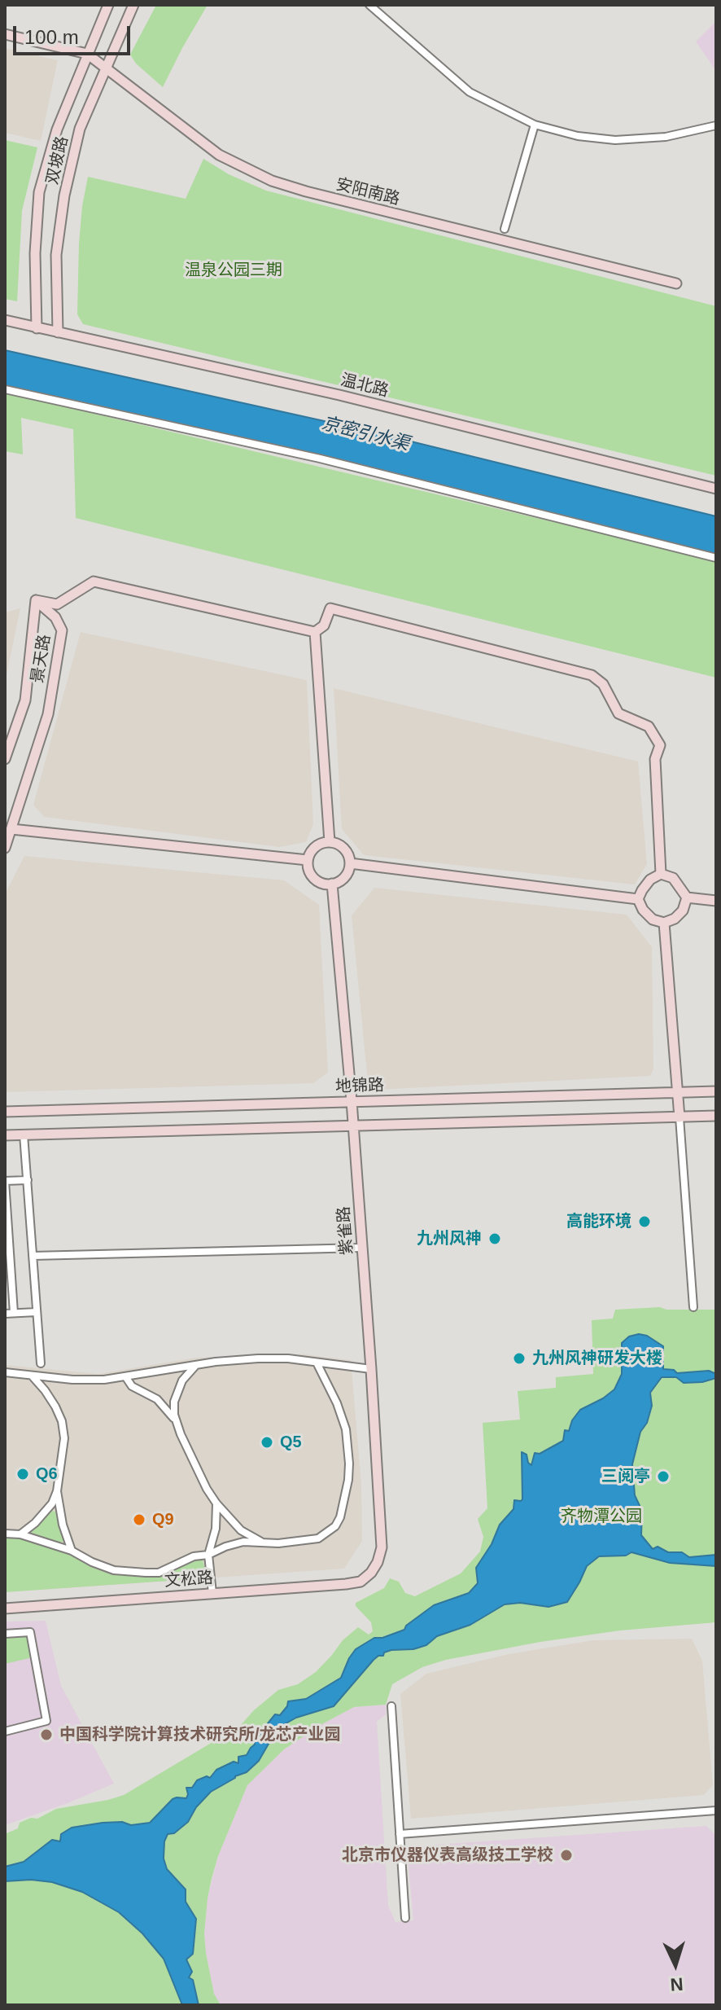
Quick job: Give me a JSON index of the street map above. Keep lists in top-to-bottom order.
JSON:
{
  "streets": {
    "street": [
      "双坡路",
      "安阳南路",
      "温北路",
      "景天路",
      "地锦路",
      "紫雀路",
      "文松路"
    ]
  },
  "crossings": [
    ["双坡路", "安阳南路"],
    ["双坡路", "温北路"],
    ["地锦路", "紫雀路"],
    ["紫雀路", "文松路"]
  ],
  "water": ["京密引水渠"],
  "parks": ["温泉公园三期", "齐物潭公园"],
  "places": [
    "高能环境",
    "九州风神",
    "九州风神研发大楼",
    "Q5",
    "Q6",
    "三阅亭",
    "Q9",
    "中国科学院计算技术研究所/龙芯产业园",
    "北京市仪器仪表高级技工学校"
  ],
  "scale_bar": "100 m",
  "north": "bottom"
}
